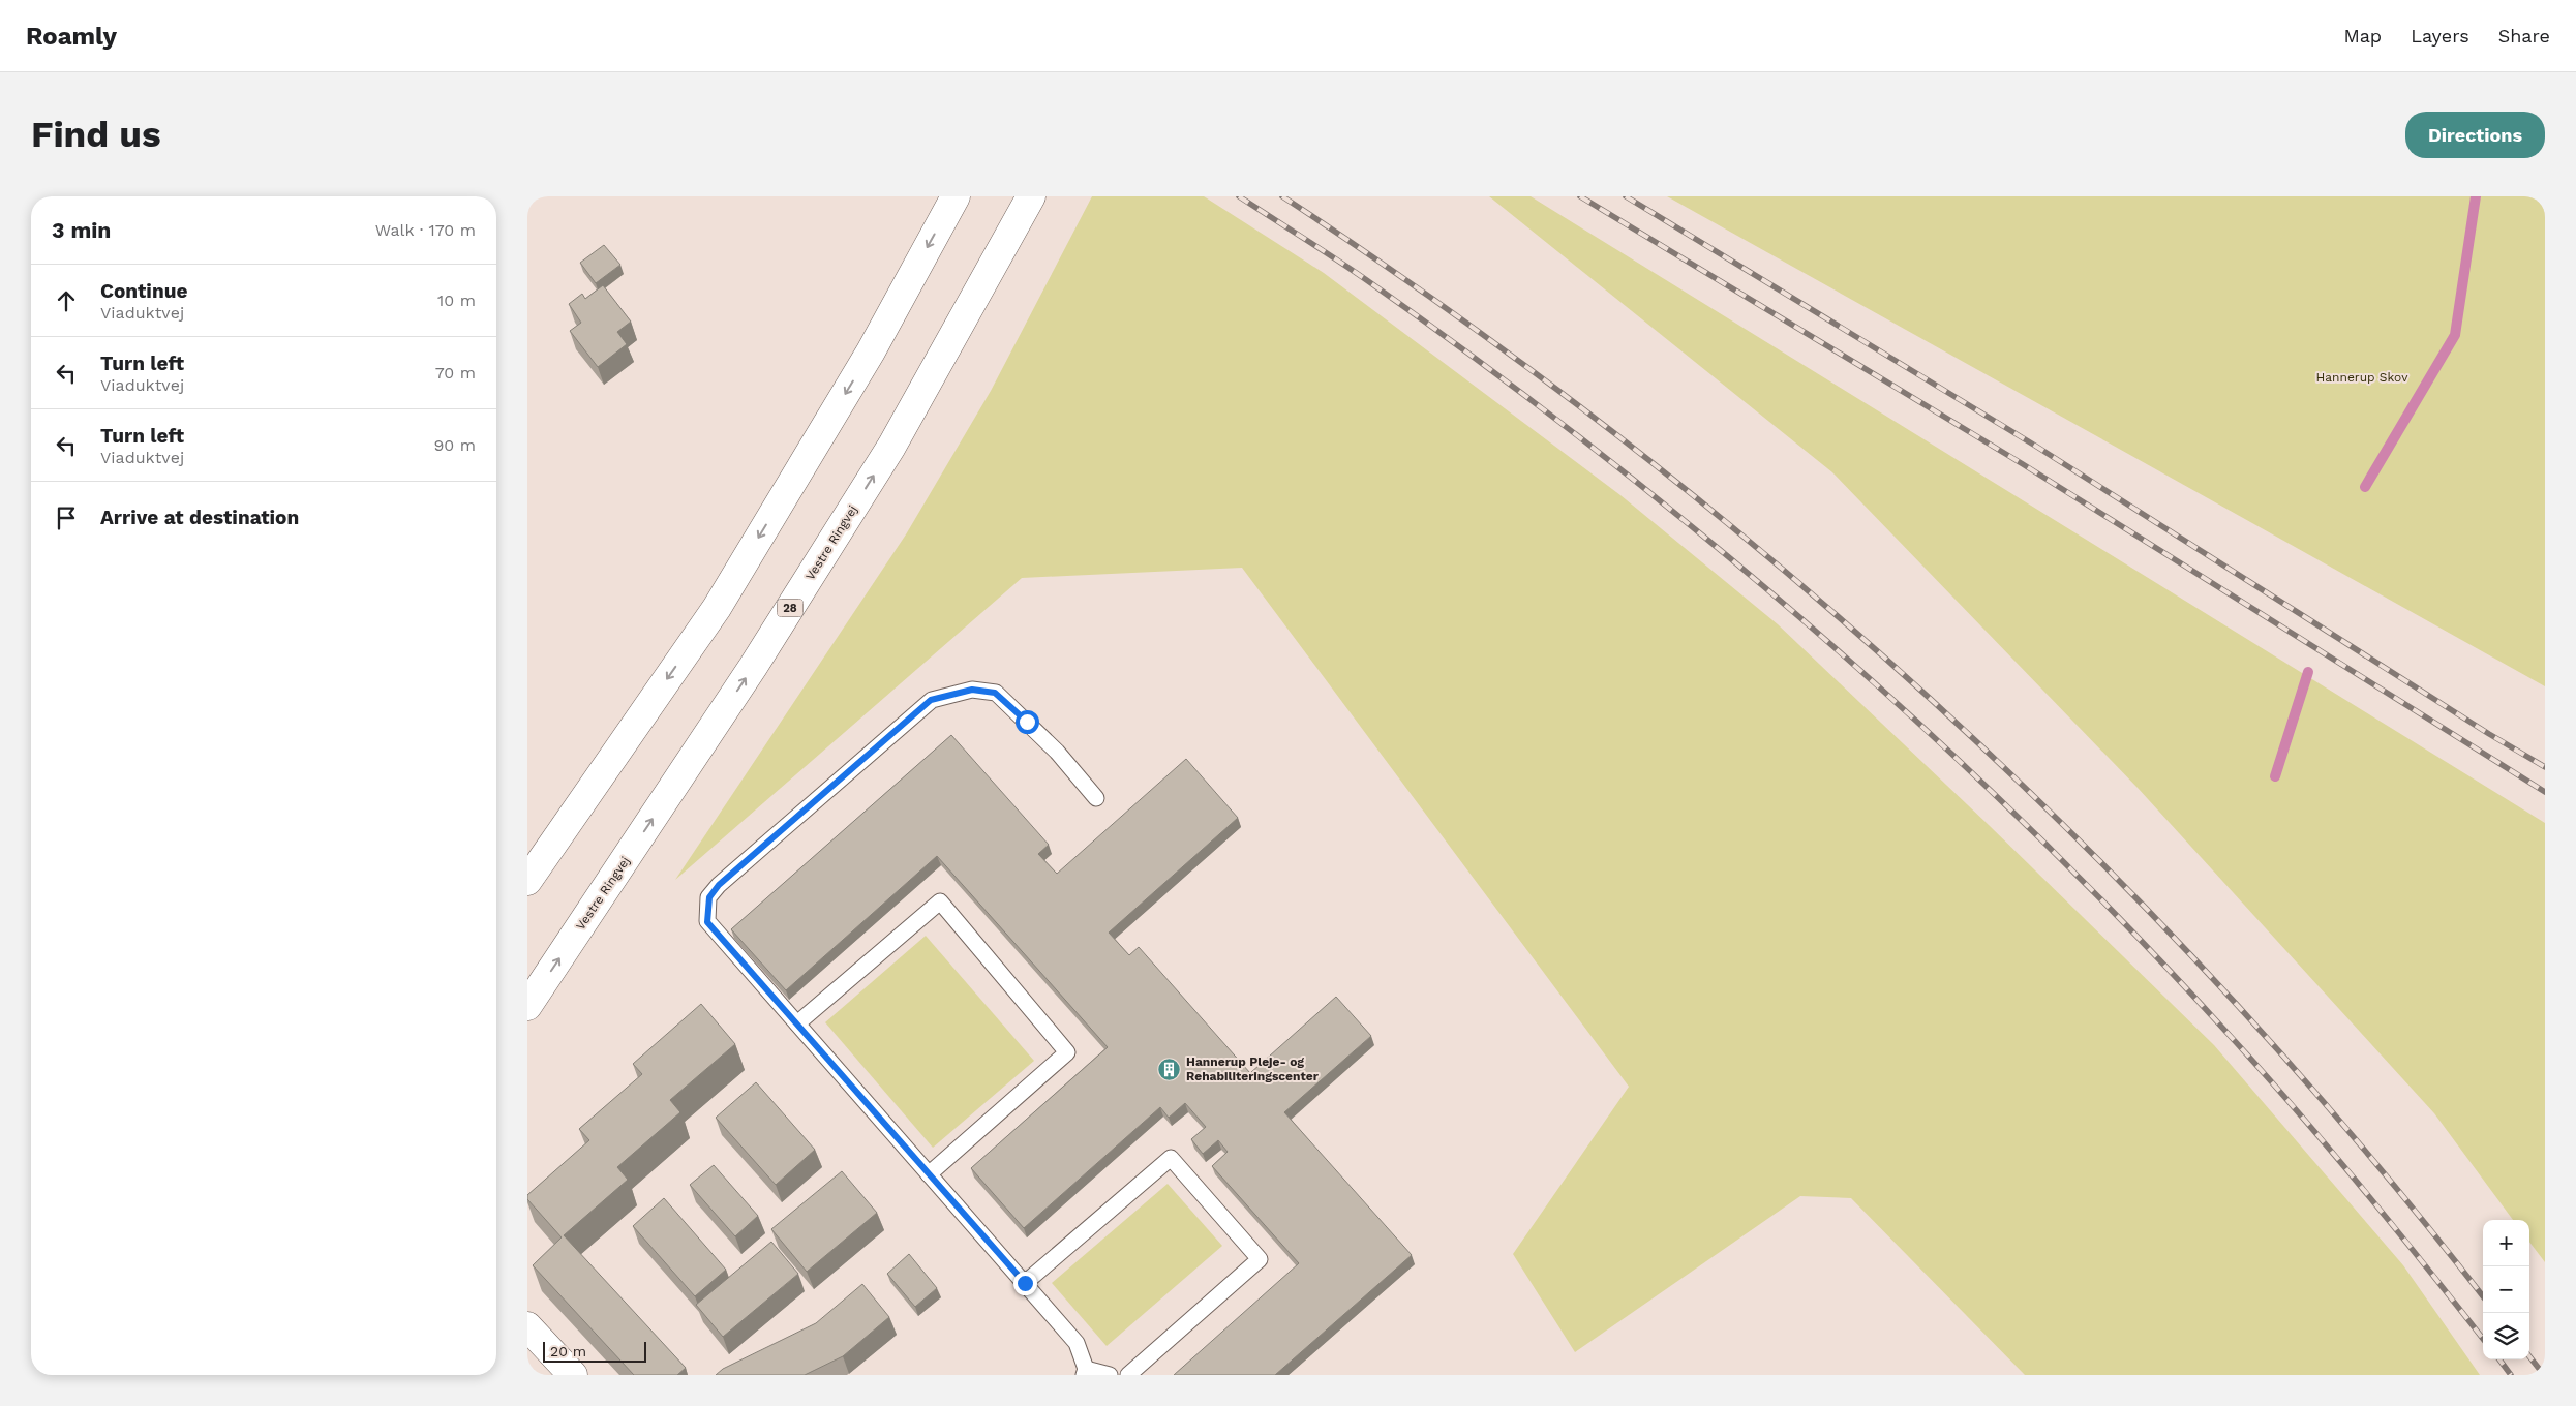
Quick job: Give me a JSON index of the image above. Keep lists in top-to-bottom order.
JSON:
{
  "streets": {
    "main road": ["Vestre Ringvej", "28"]
  },
  "parks": ["Hannerup Skov"],
  "places": {
    "building": ["Hannerup Pleje- og Rehabiliteringscenter"]
  },
  "scale_bar": "20 m",
  "page": {
    "header": "Roamly",
    "nav": ["Map", "Layers", "Share"],
    "buttons": "Directions",
    "title": "Find us",
    "heading": ["3 min", "Walk · 170 m"],
    "list": [
      ["Continue", "Viaduktvej", "10 m"],
      ["Turn left", "Viaduktvej", "70 m"],
      ["Turn left", "Viaduktvej", "90 m"],
      "Arrive at destination"
    ],
    "map_buttons": ["+", "−"],
    "scale": "20 m"
  }
}
